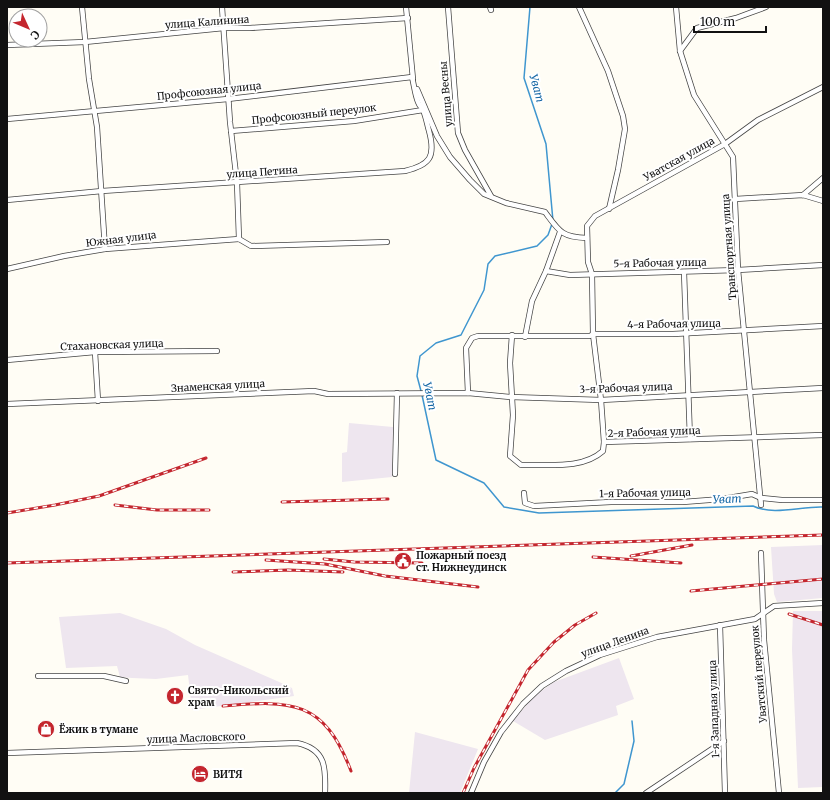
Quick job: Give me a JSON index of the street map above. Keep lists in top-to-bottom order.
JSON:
{
  "streets": {
    "street": [
      "улица Калинина",
      "Профсоюзная улица",
      "улица Весны",
      "Профсоюзный переулок",
      "Уватская улица",
      "улица Петина",
      "Южная улица",
      "Транспортная улица",
      "5-я Рабочая улица",
      "4-я Рабочая улица",
      "Стахановская улица",
      "Знаменская улица",
      "3-я Рабочая улица",
      "2-я Рабочая улица",
      "1-я Рабочая улица",
      "улица Ленина",
      "Уватский переулок",
      "1-я Западная улица",
      "улица Масловского"
    ]
  },
  "crossings": [
    ["Профсоюзная улица", "улица Петина"],
    ["Профсоюзный переулок", "улица Петина"],
    ["Уватская улица", "Транспортная улица"],
    ["Уватская улица", "5-я Рабочая улица"],
    ["Уватская улица", "4-я Рабочая улица"],
    ["Уватская улица", "3-я Рабочая улица"],
    ["Уватская улица", "2-я Рабочая улица"],
    ["Транспортная улица", "5-я Рабочая улица"],
    ["Транспортная улица", "4-я Рабочая улица"],
    ["Транспортная улица", "3-я Рабочая улица"],
    ["Транспортная улица", "2-я Рабочая улица"],
    ["Транспортная улица", "1-я Рабочая улица"],
    ["4-я Рабочая улица", "3-я Рабочая улица"],
    ["Знаменская улица", "3-я Рабочая улица"],
    ["3-я Рабочая улица", "2-я Рабочая улица"],
    ["улица Ленина", "Уватский переулок"],
    ["улица Ленина", "1-я Западная улица"]
  ],
  "water": ["Уват"],
  "places": {
    "public building": ["Пожарный поезд ст. Нижнеудинск"],
    "church": ["Свято-Никольский храм"],
    "shop": ["Ёжик в тумане"],
    "hotel": ["ВИТЯ"]
  },
  "scale_bar": "100 m",
  "north": "bottom right"
}
